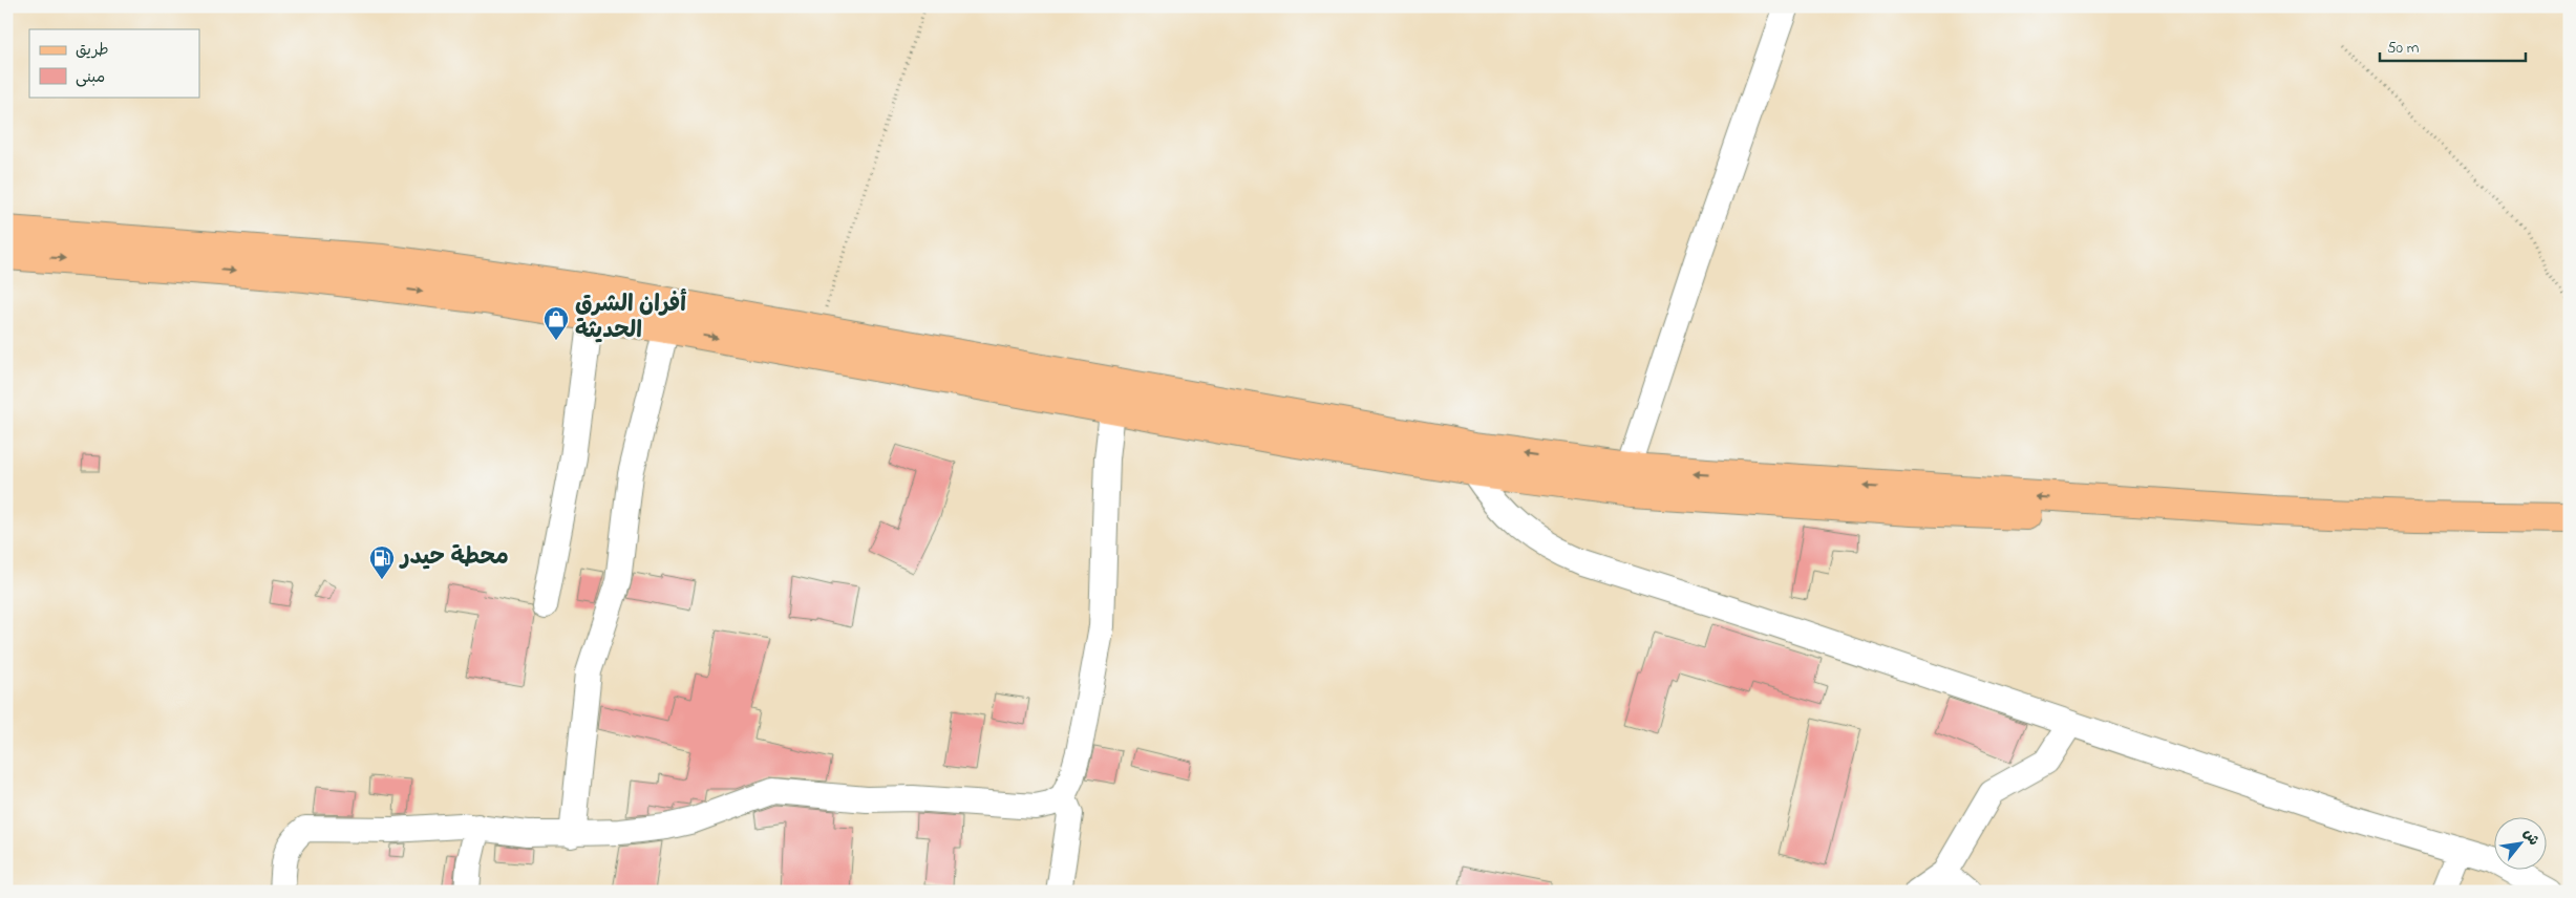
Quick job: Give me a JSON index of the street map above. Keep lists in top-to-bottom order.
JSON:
{
  "places": {
    "shop": ["أفران الشرق الحديثة"],
    "fuel station": ["محطة حيدر"]
  },
  "legend": ["طريق", "مبنى"],
  "scale_bar": "50 m",
  "north": "top right"
}
